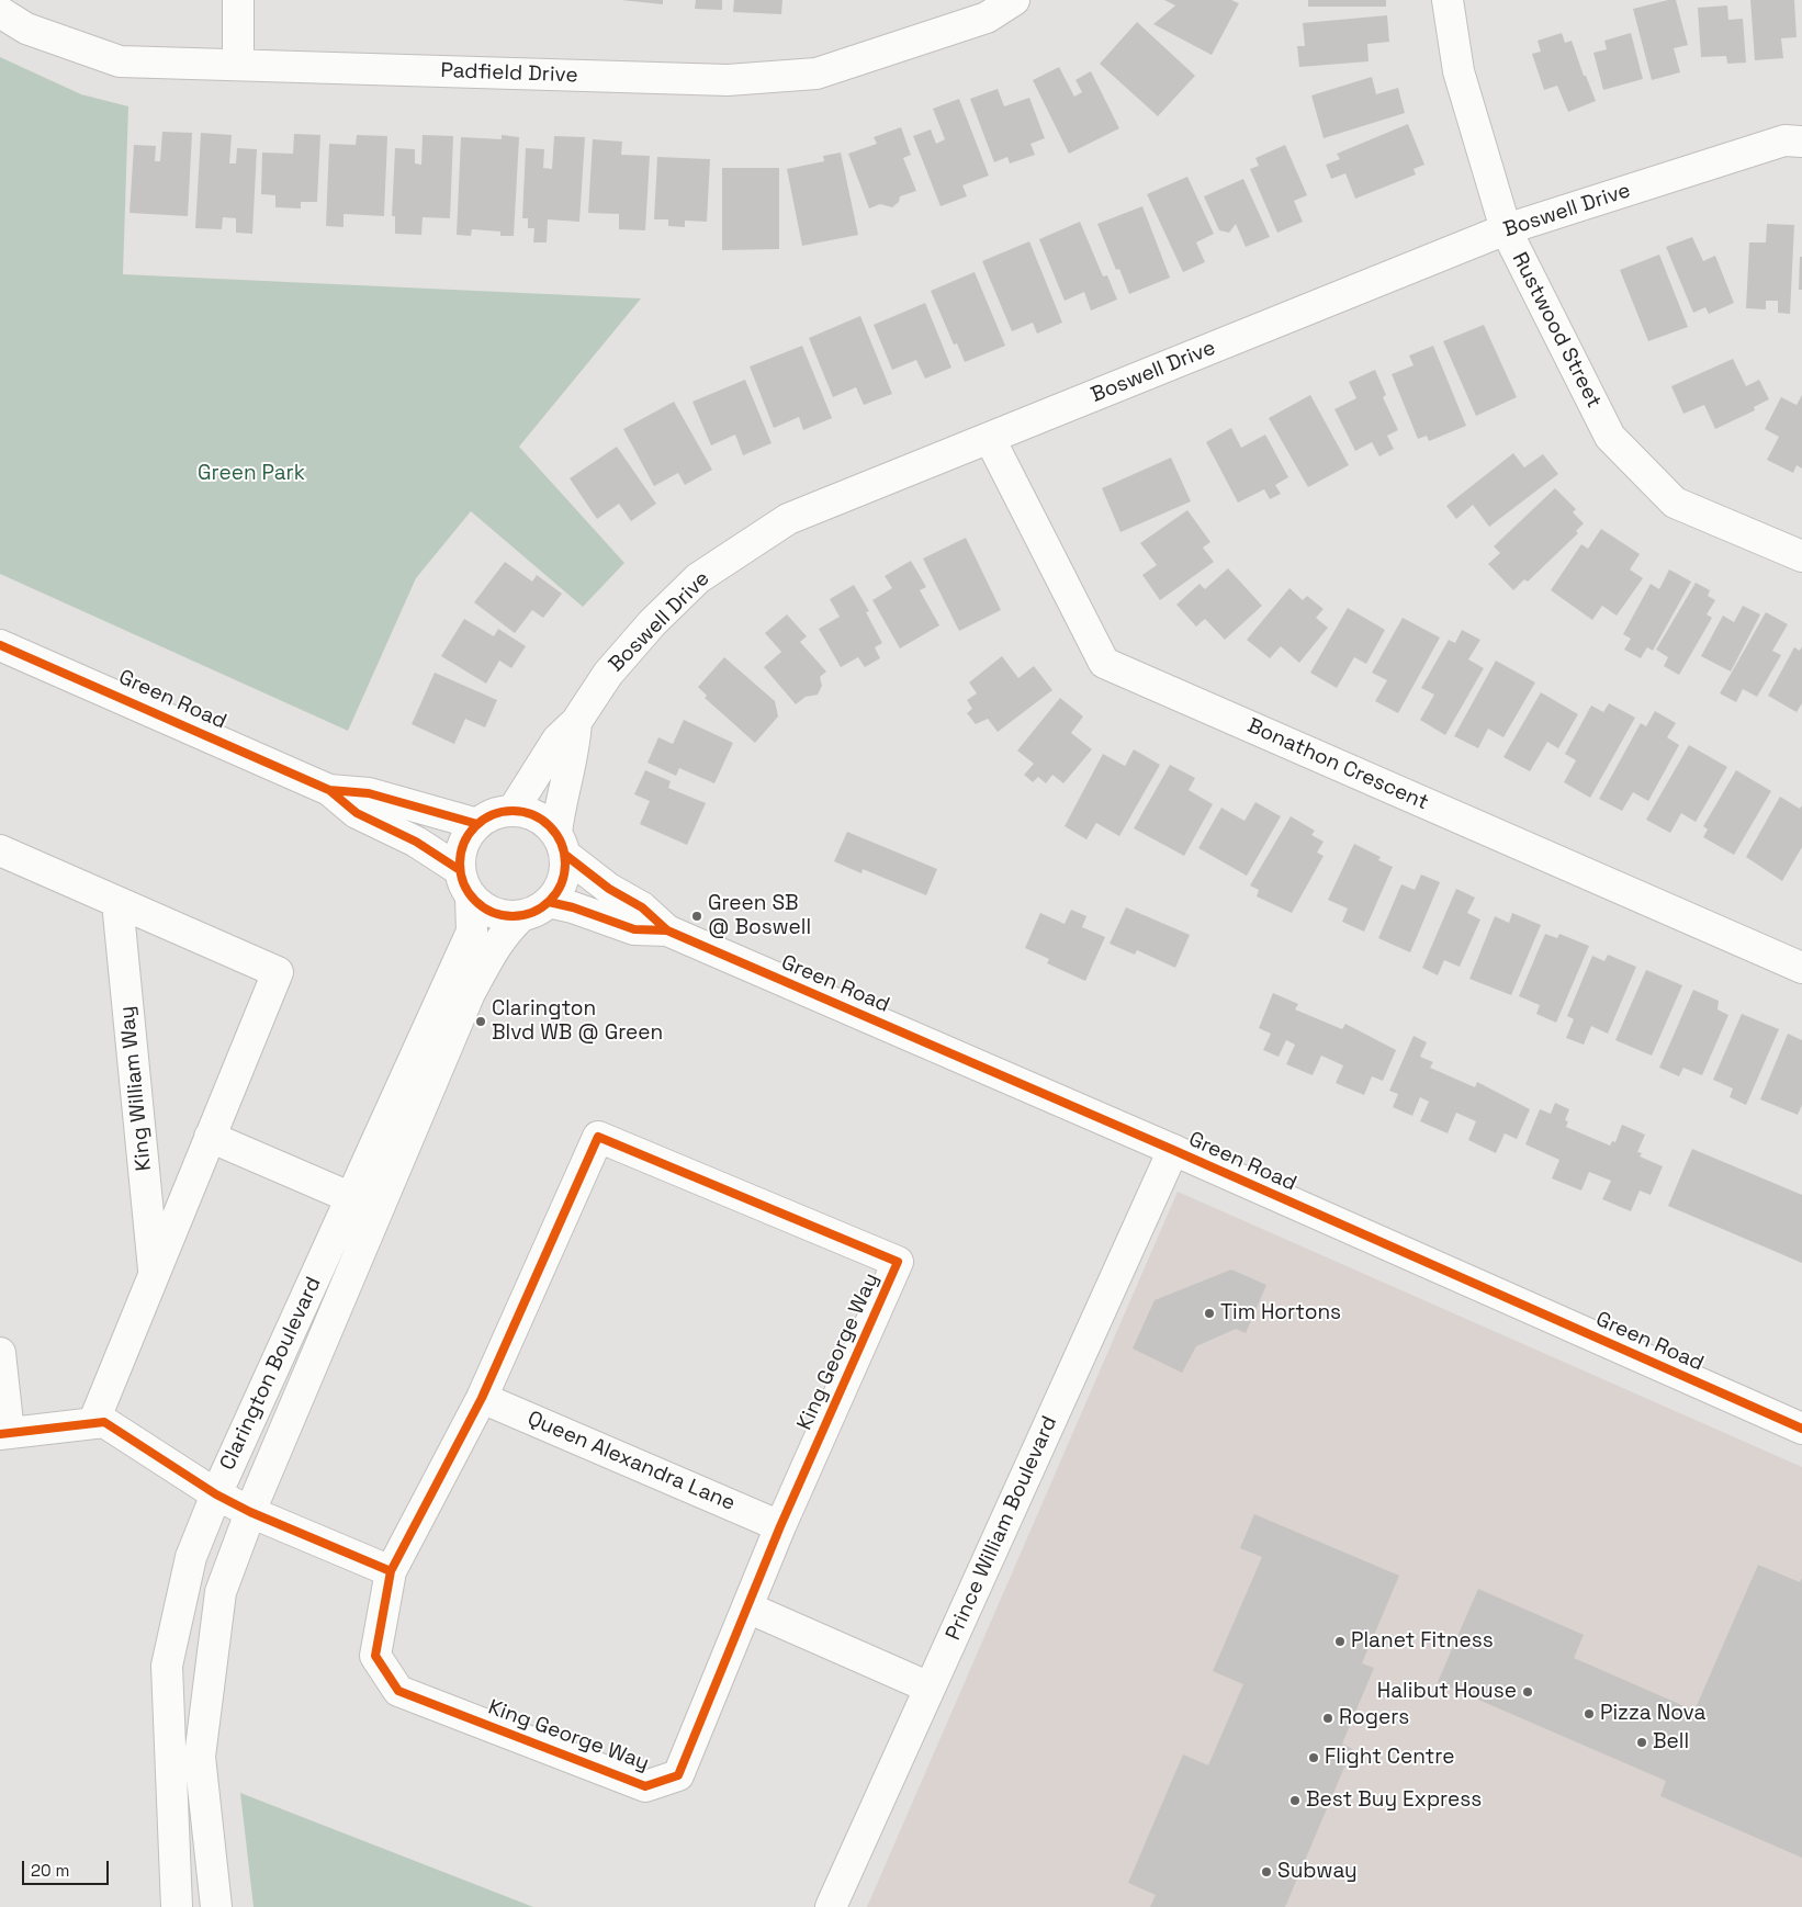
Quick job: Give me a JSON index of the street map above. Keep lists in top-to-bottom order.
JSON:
{
  "streets": {
    "street": [
      "Padfield Drive",
      "Boswell Drive",
      "Rustwood Street",
      "Green Road",
      "Bonathon Crescent",
      "King William Way",
      "King George Way",
      "Clarington Boulevard",
      "Queen Alexandra Lane",
      "Prince William Boulevard"
    ]
  },
  "crossings": [
    ["Boswell Drive", "Rustwood Street"],
    ["Boswell Drive", "Green Road"],
    ["Boswell Drive", "Bonathon Crescent"],
    ["Boswell Drive", "Clarington Boulevard"],
    ["Green Road", "Clarington Boulevard"],
    ["Green Road", "Prince William Boulevard"],
    ["King George Way", "Queen Alexandra Lane"]
  ],
  "parks": ["Green Park"],
  "places": [
    "Green SB @ Boswell",
    "Clarington Blvd WB @ Green",
    "Tim Hortons",
    "Planet Fitness",
    "Halibut House",
    "Pizza Nova",
    "Rogers",
    "Bell",
    "Flight Centre",
    "Best Buy Express",
    "Subway"
  ],
  "scale_bar": "20 m"
}
